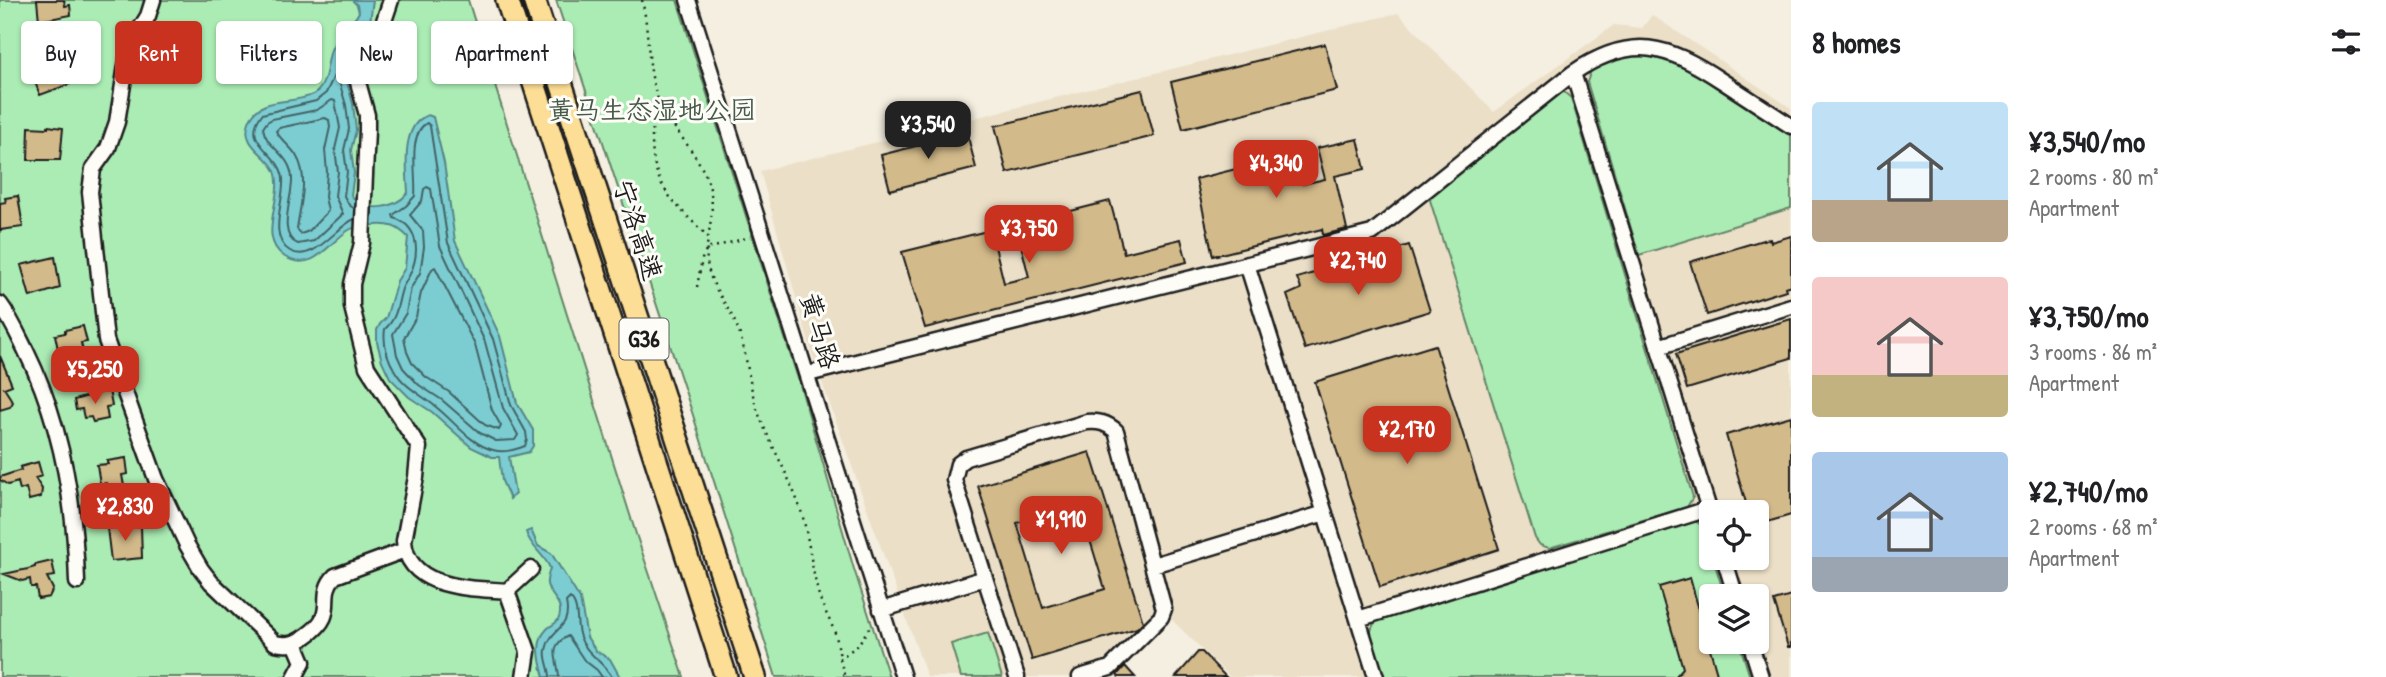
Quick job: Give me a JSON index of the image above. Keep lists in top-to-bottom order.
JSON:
{
  "streets": {
    "highway": ["宁洛高速", "G36"],
    "street": ["黄马路"]
  },
  "parks": ["黄马生态湿地公园"],
  "page": {
    "heading": "8 homes",
    "chip": [
      "Buy",
      "Rent",
      "Filters",
      "New",
      "Apartment"
    ],
    "list": [
      {
        "name": "¥3,540/mo",
        "note": "2 rooms · 80 m² · Apartment"
      },
      {
        "name": "¥3,750/mo",
        "note": "3 rooms · 86 m² · Apartment"
      },
      {
        "name": "¥2,740/mo",
        "note": "2 rooms · 68 m² · Apartment"
      }
    ],
    "price": [
      "¥3,540",
      "¥4,340",
      "¥3,750",
      "¥2,740",
      "¥5,250",
      "¥2,170",
      "¥2,830",
      "¥1,910"
    ]
  }
}
